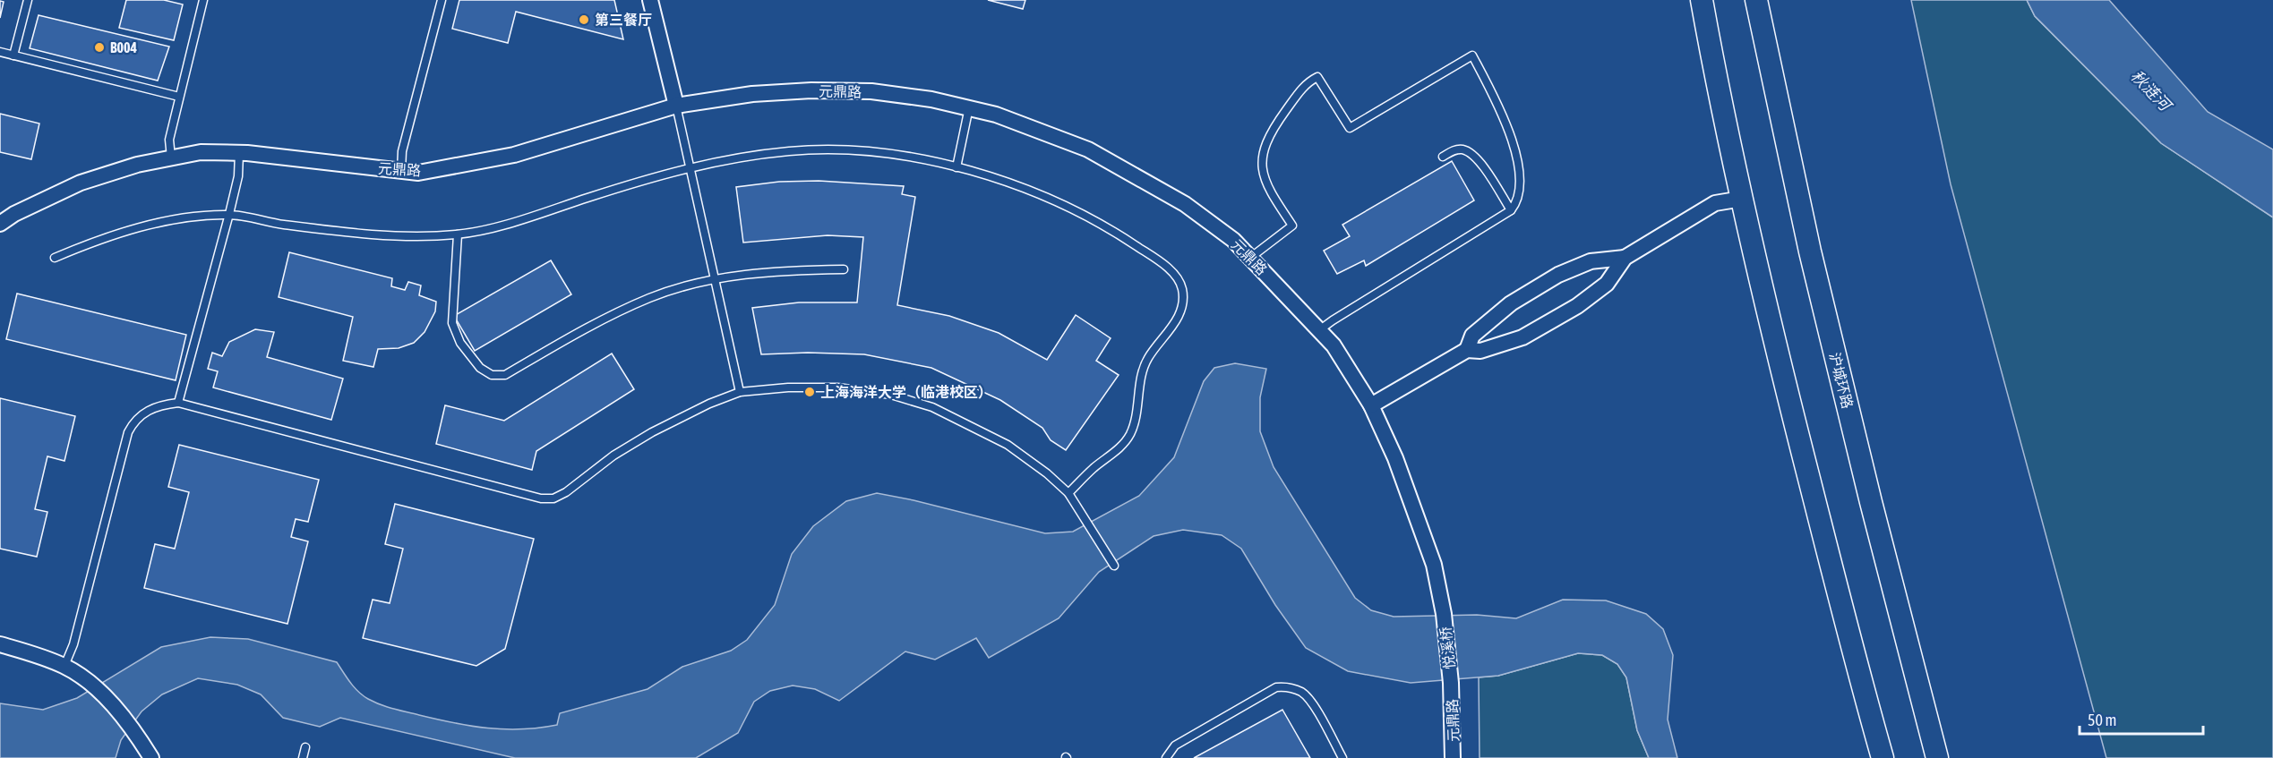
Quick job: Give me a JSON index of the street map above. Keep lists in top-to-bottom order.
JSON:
{
  "streets": {
    "main road": ["沪城环路"],
    "street": ["元鼎路", "悦溪桥"]
  },
  "crossings": [
    ["元鼎路", "悦溪桥"]
  ],
  "water": ["秋涟河"],
  "places": ["第三餐厅", "B004", "上海海洋大学（临港校区）"],
  "scale_bar": "50 m"
}
